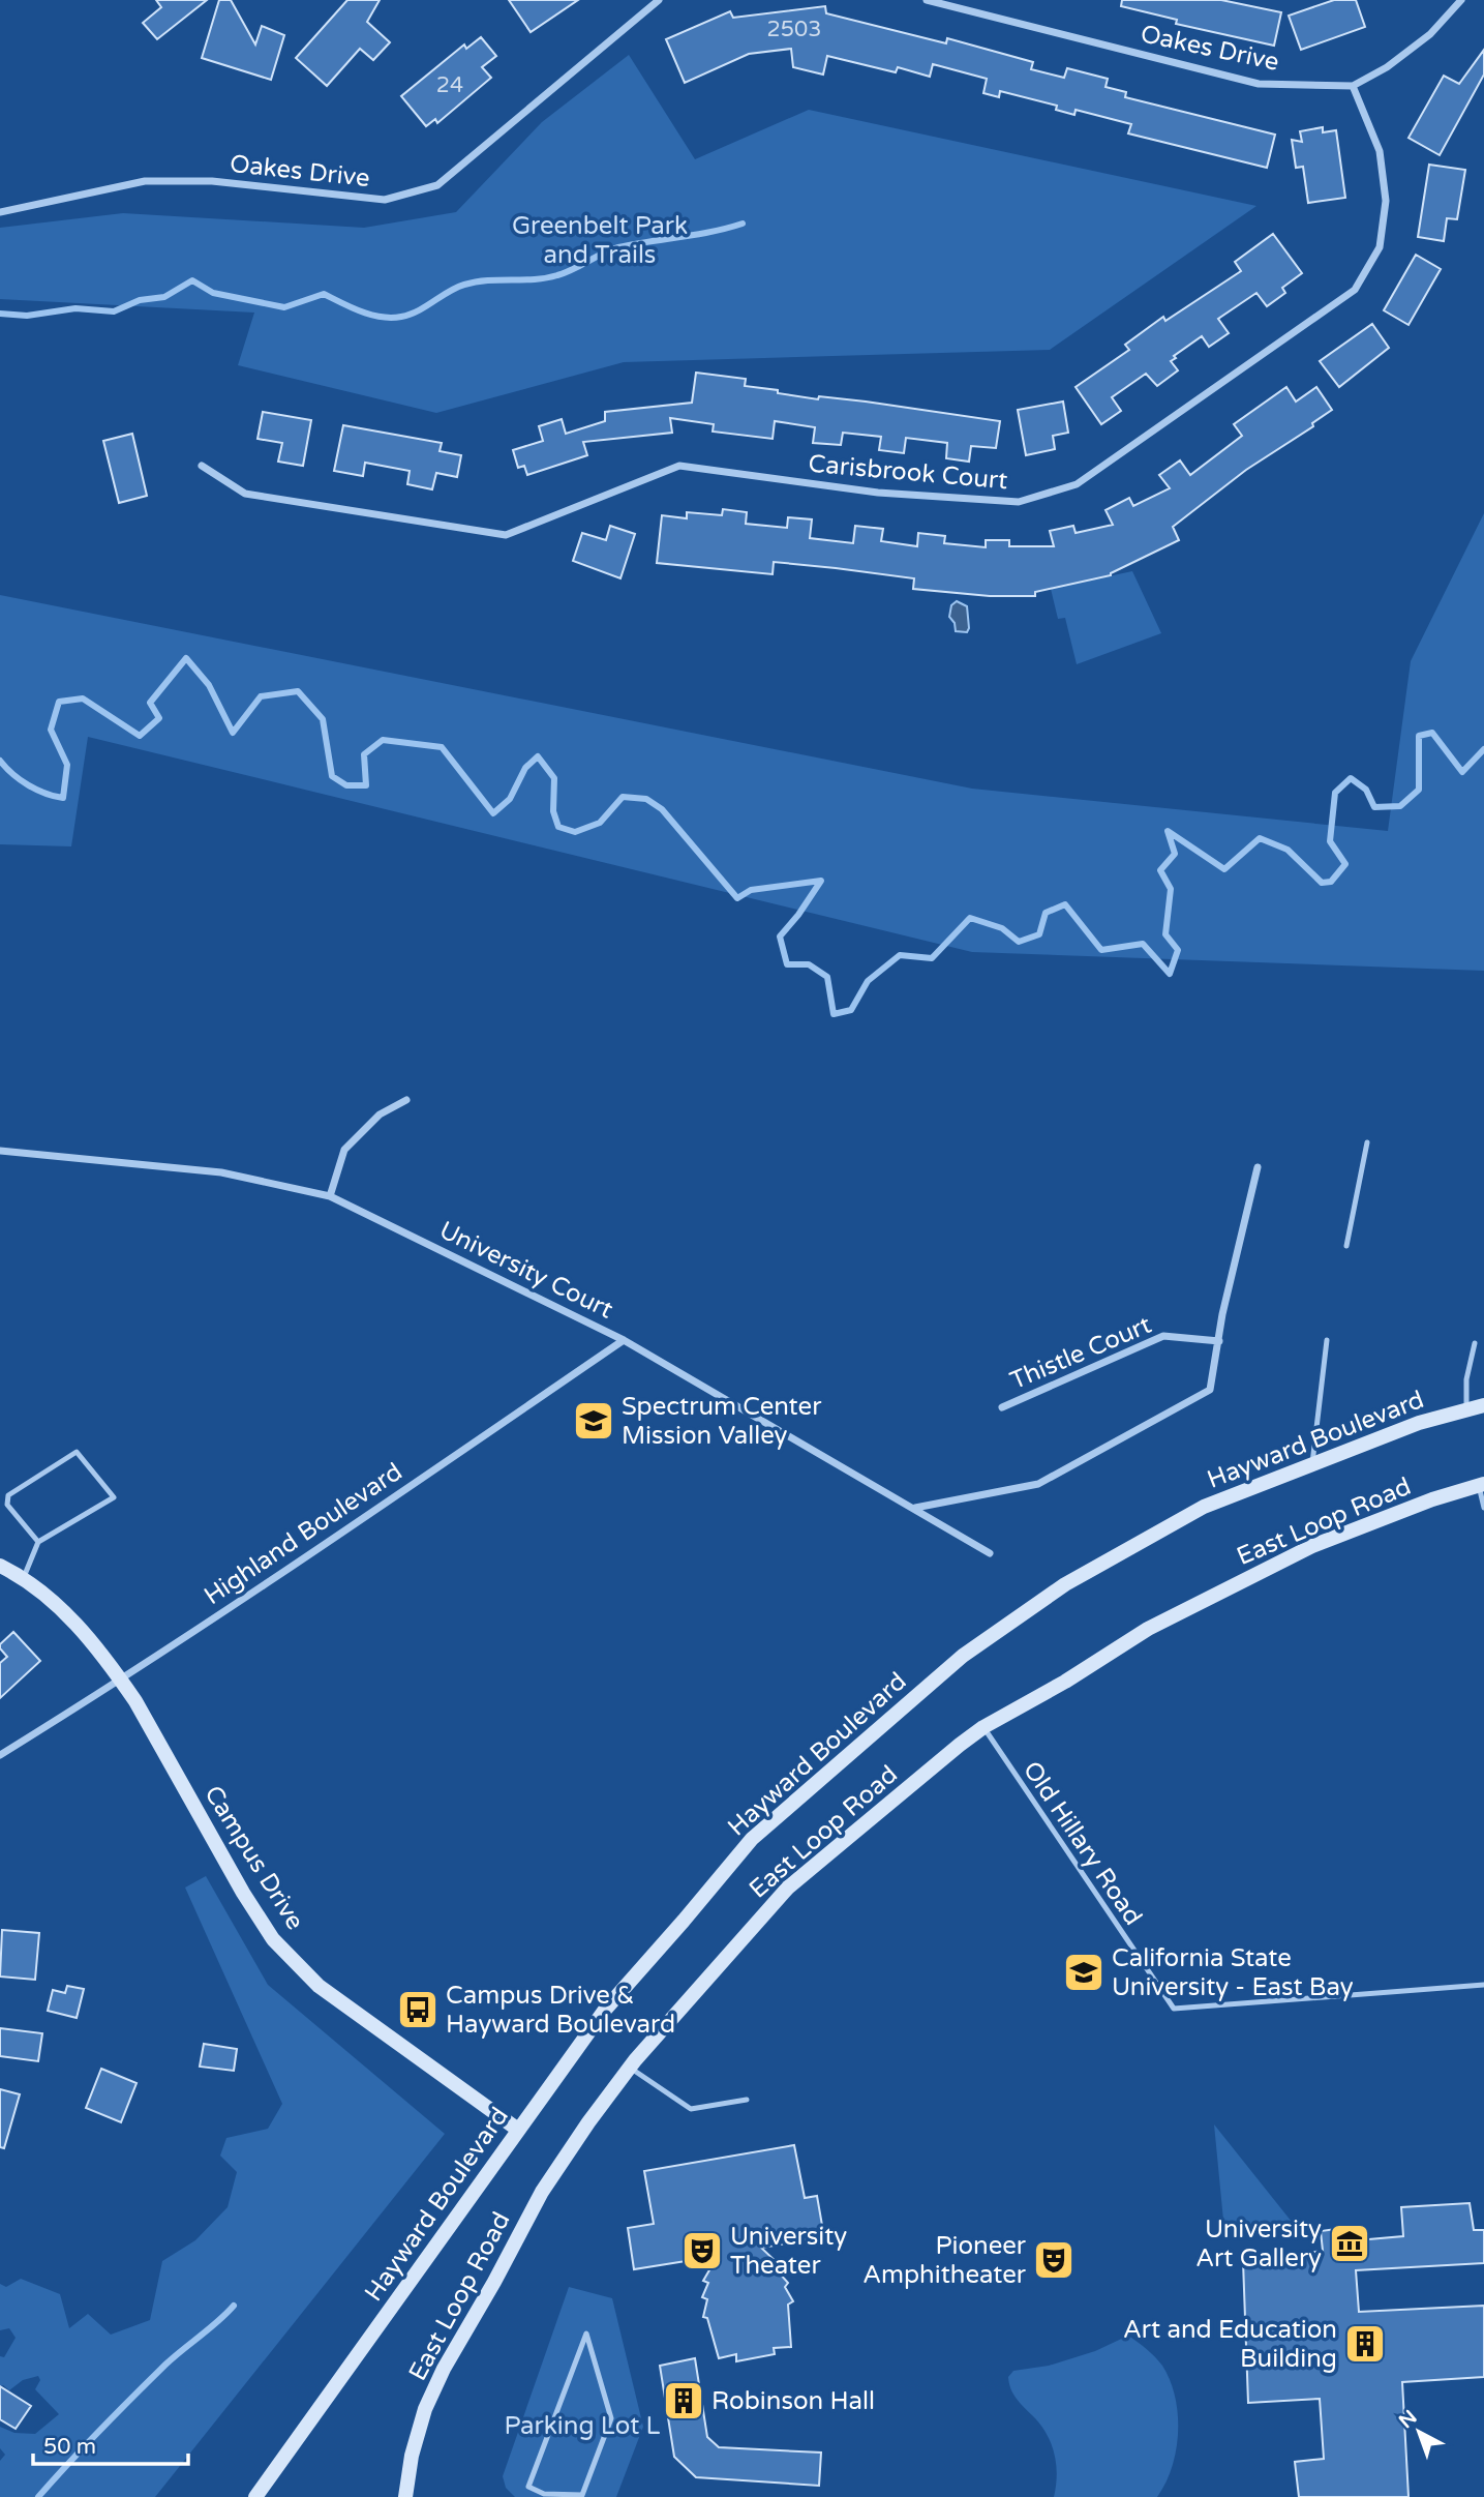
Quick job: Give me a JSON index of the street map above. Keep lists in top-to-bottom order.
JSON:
{
  "streets": {
    "street": [
      "Oakes Drive",
      "Carisbrook Court",
      "University Court",
      "Thistle Court",
      "Hayward Boulevard",
      "East Loop Road",
      "Highland Boulevard",
      "Campus Drive"
    ],
    "lane": ["Old Hillary Road"]
  },
  "crossings": [
    ["Oakes Drive", "Carisbrook Court"],
    ["University Court", "Highland Boulevard"],
    ["Hayward Boulevard", "Campus Drive"],
    ["East Loop Road", "Old Hillary Road"],
    ["Highland Boulevard", "Campus Drive"]
  ],
  "parks": ["Greenbelt Park and Trails", "Parking Lot L"],
  "places": {
    "school or university": ["Spectrum Center Mission Valley", "California State University - East Bay"],
    "bus stop": ["Campus Drive & Hayward Boulevard"],
    "museum": ["University Art Gallery"],
    "theatre": ["University Theater", "Pioneer Amphitheater"],
    "building": ["Art and Education Building", "Robinson Hall"]
  },
  "house_numbers": ["2503", "24"],
  "scale_bar": "50 m",
  "north": "top left"
}
